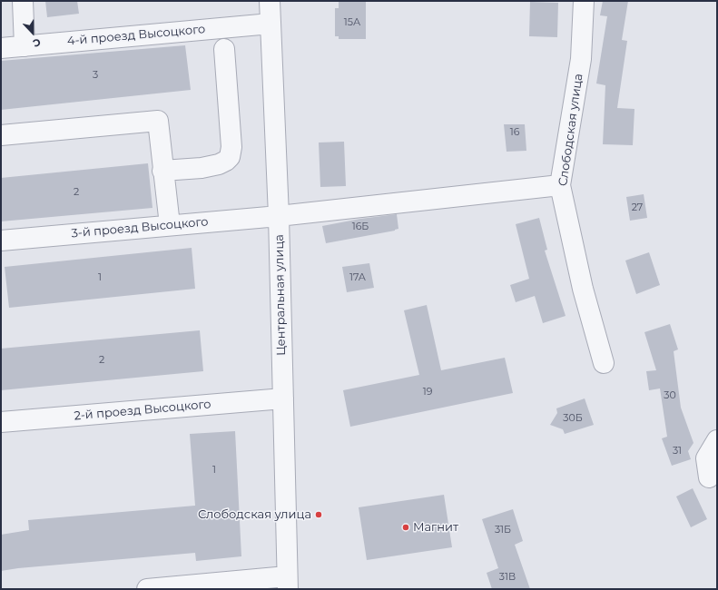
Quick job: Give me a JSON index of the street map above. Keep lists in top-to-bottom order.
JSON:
{
  "streets": {
    "street": [
      "4-й проезд Высоцкого",
      "Слободская улица",
      "3-й проезд Высоцкого",
      "Центральная улица",
      "2-й проезд Высоцкого"
    ]
  },
  "crossings": [
    ["4-й проезд Высоцкого", "Центральная улица"],
    ["Слободская улица", "3-й проезд Высоцкого"],
    ["3-й проезд Высоцкого", "Центральная улица"],
    ["Центральная улица", "2-й проезд Высоцкого"]
  ],
  "places": ["Слободская улица", "Магнит"],
  "house_numbers": [
    "15А",
    "3",
    "16",
    "2",
    "27",
    "16Б",
    "1",
    "17А",
    "2",
    "19",
    "30",
    "30Б",
    "31",
    "1",
    "31Б",
    "31В"
  ],
  "north": "bottom"
}
